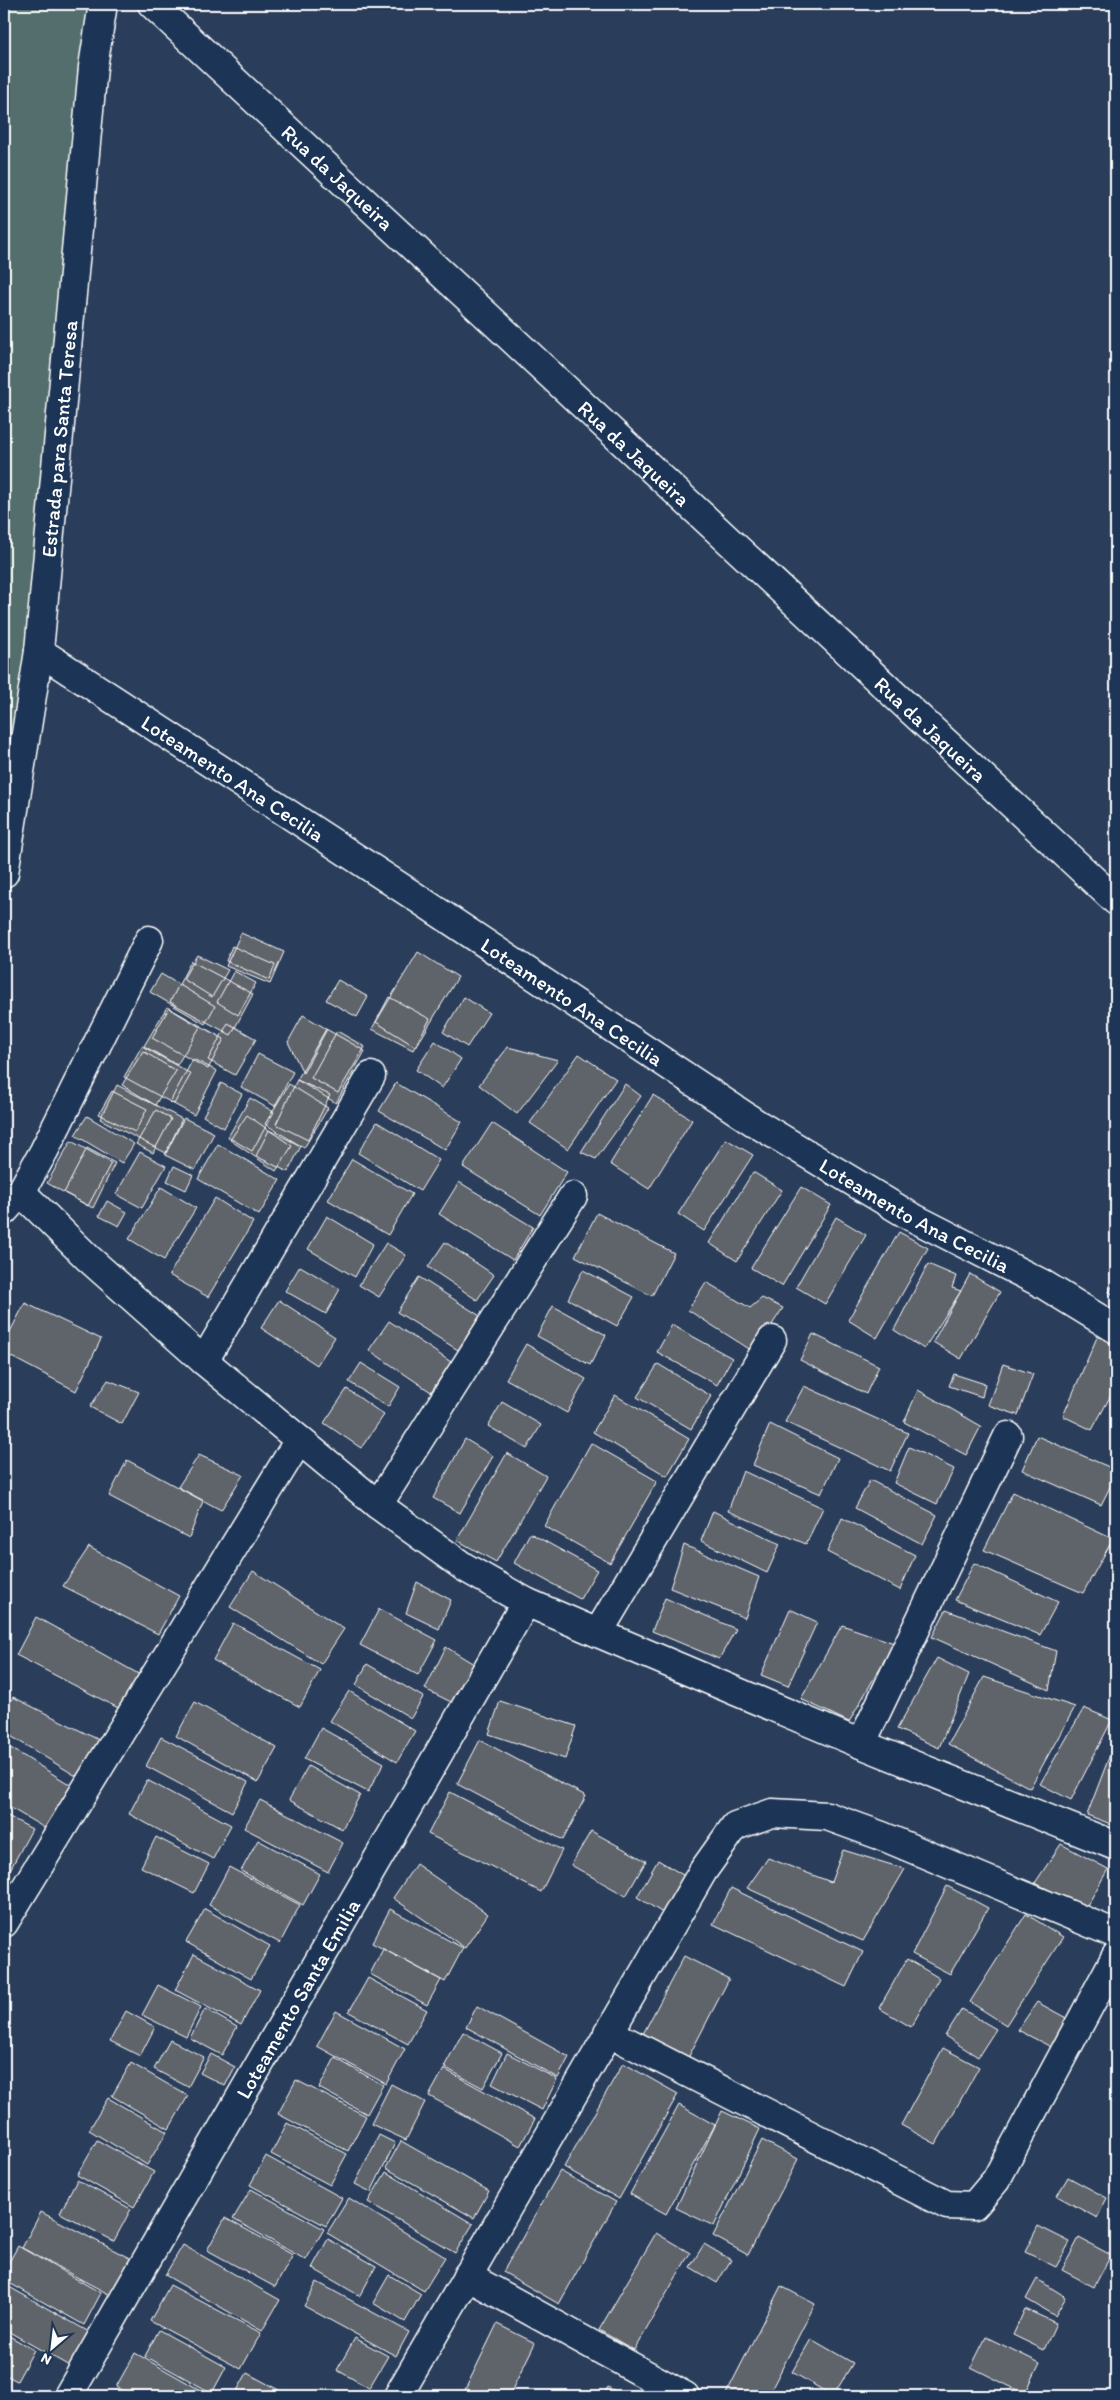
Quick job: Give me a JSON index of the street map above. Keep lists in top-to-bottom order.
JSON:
{
  "streets": {
    "street": [
      "Rua da Jaqueira",
      "Estrada para Santa Teresa",
      "Loteamento Ana Cecilia",
      "Loteamento Santa Emilia"
    ]
  },
  "crossings": [
    ["Estrada para Santa Teresa", "Loteamento Ana Cecilia"]
  ],
  "north": "bottom left"
}
